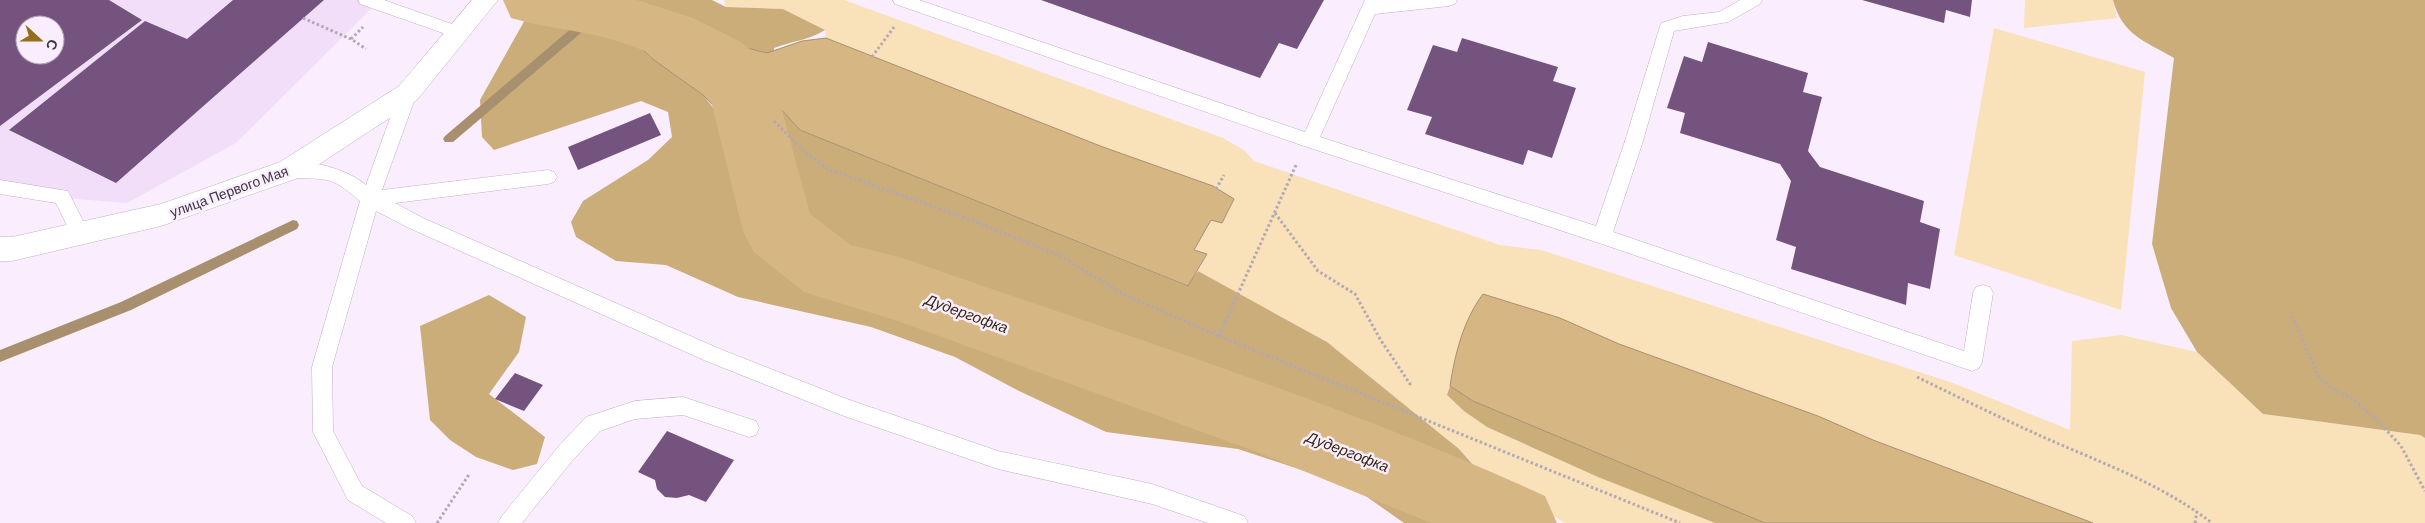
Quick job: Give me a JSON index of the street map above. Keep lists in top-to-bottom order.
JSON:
{
  "streets": {
    "main road": ["улица Первого Мая"]
  },
  "water": ["Дудергофка"],
  "north": "right"
}
